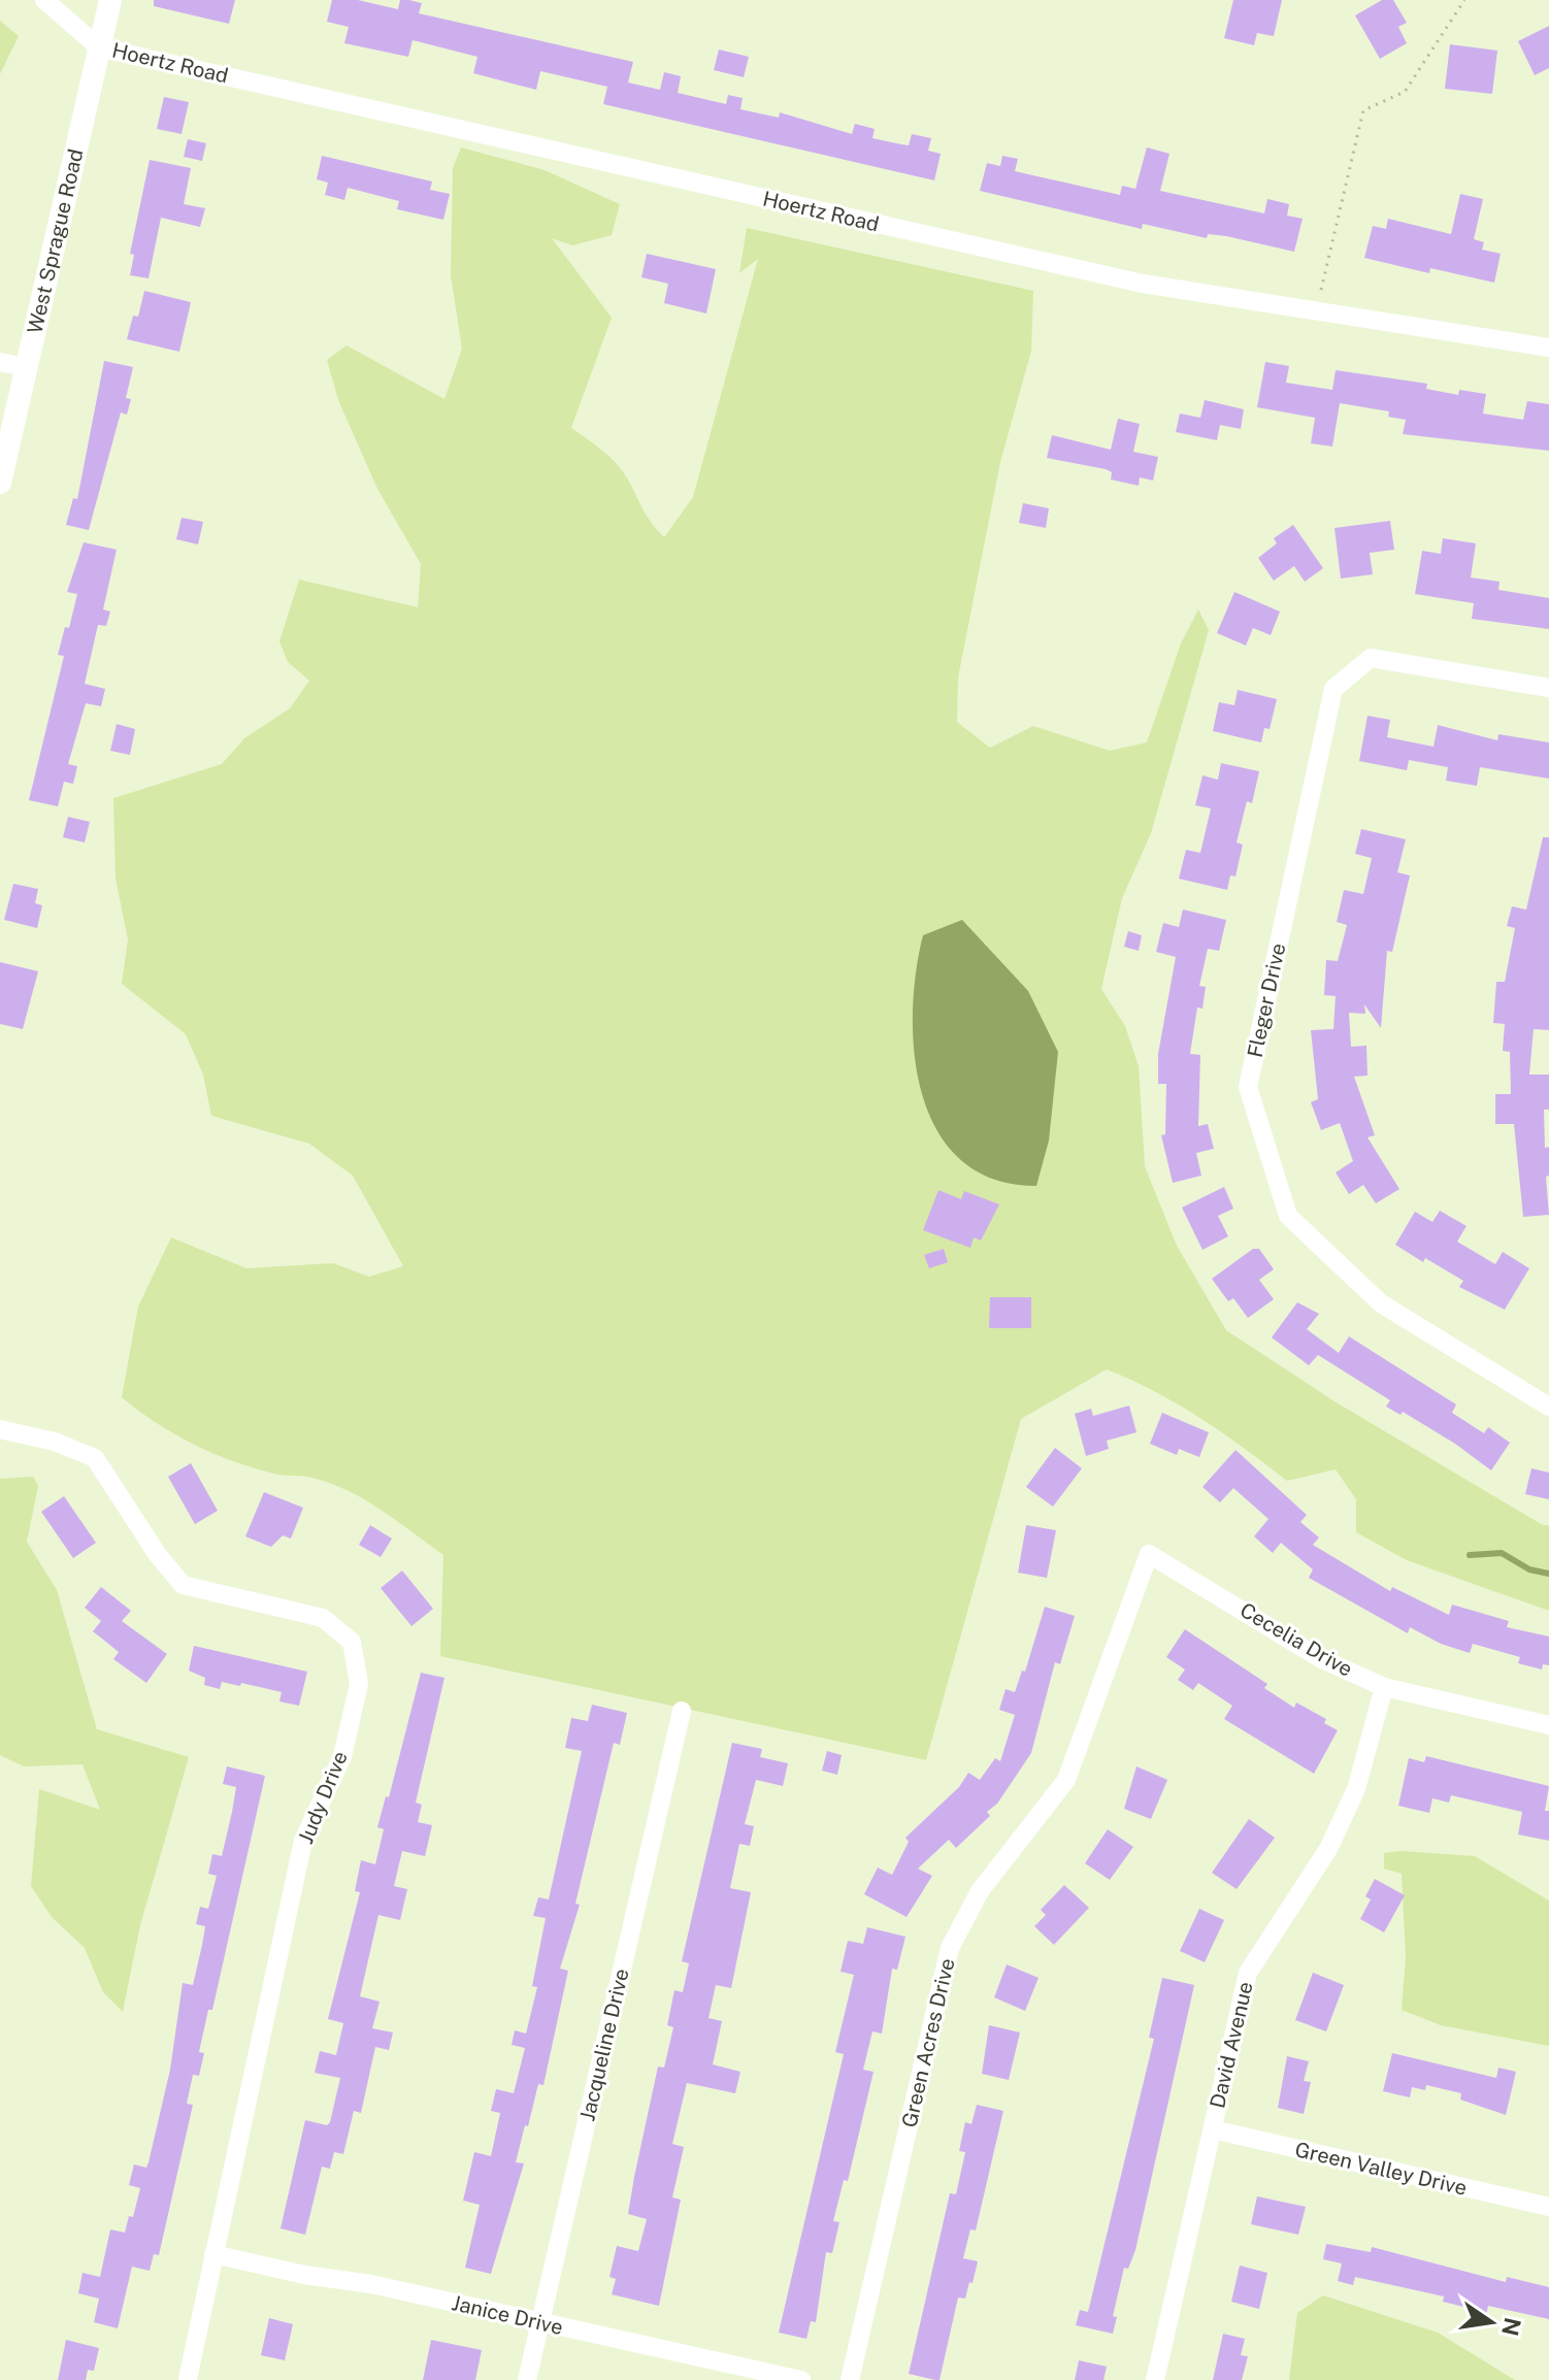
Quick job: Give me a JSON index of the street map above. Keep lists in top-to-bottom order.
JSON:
{
  "streets": {
    "street": [
      "Hoertz Road",
      "West Sprague Road",
      "Fleger Drive",
      "Cecelia Drive",
      "Judy Drive",
      "Green Acres Drive",
      "Jacqueline Drive",
      "David Avenue",
      "Green Valley Drive",
      "Janice Drive"
    ]
  },
  "crossings": [
    ["Hoertz Road", "West Sprague Road"],
    ["Cecelia Drive", "Green Acres Drive"],
    ["Cecelia Drive", "David Avenue"],
    ["Judy Drive", "Janice Drive"],
    ["Jacqueline Drive", "Janice Drive"],
    ["David Avenue", "Green Valley Drive"]
  ],
  "north": "right"
}
